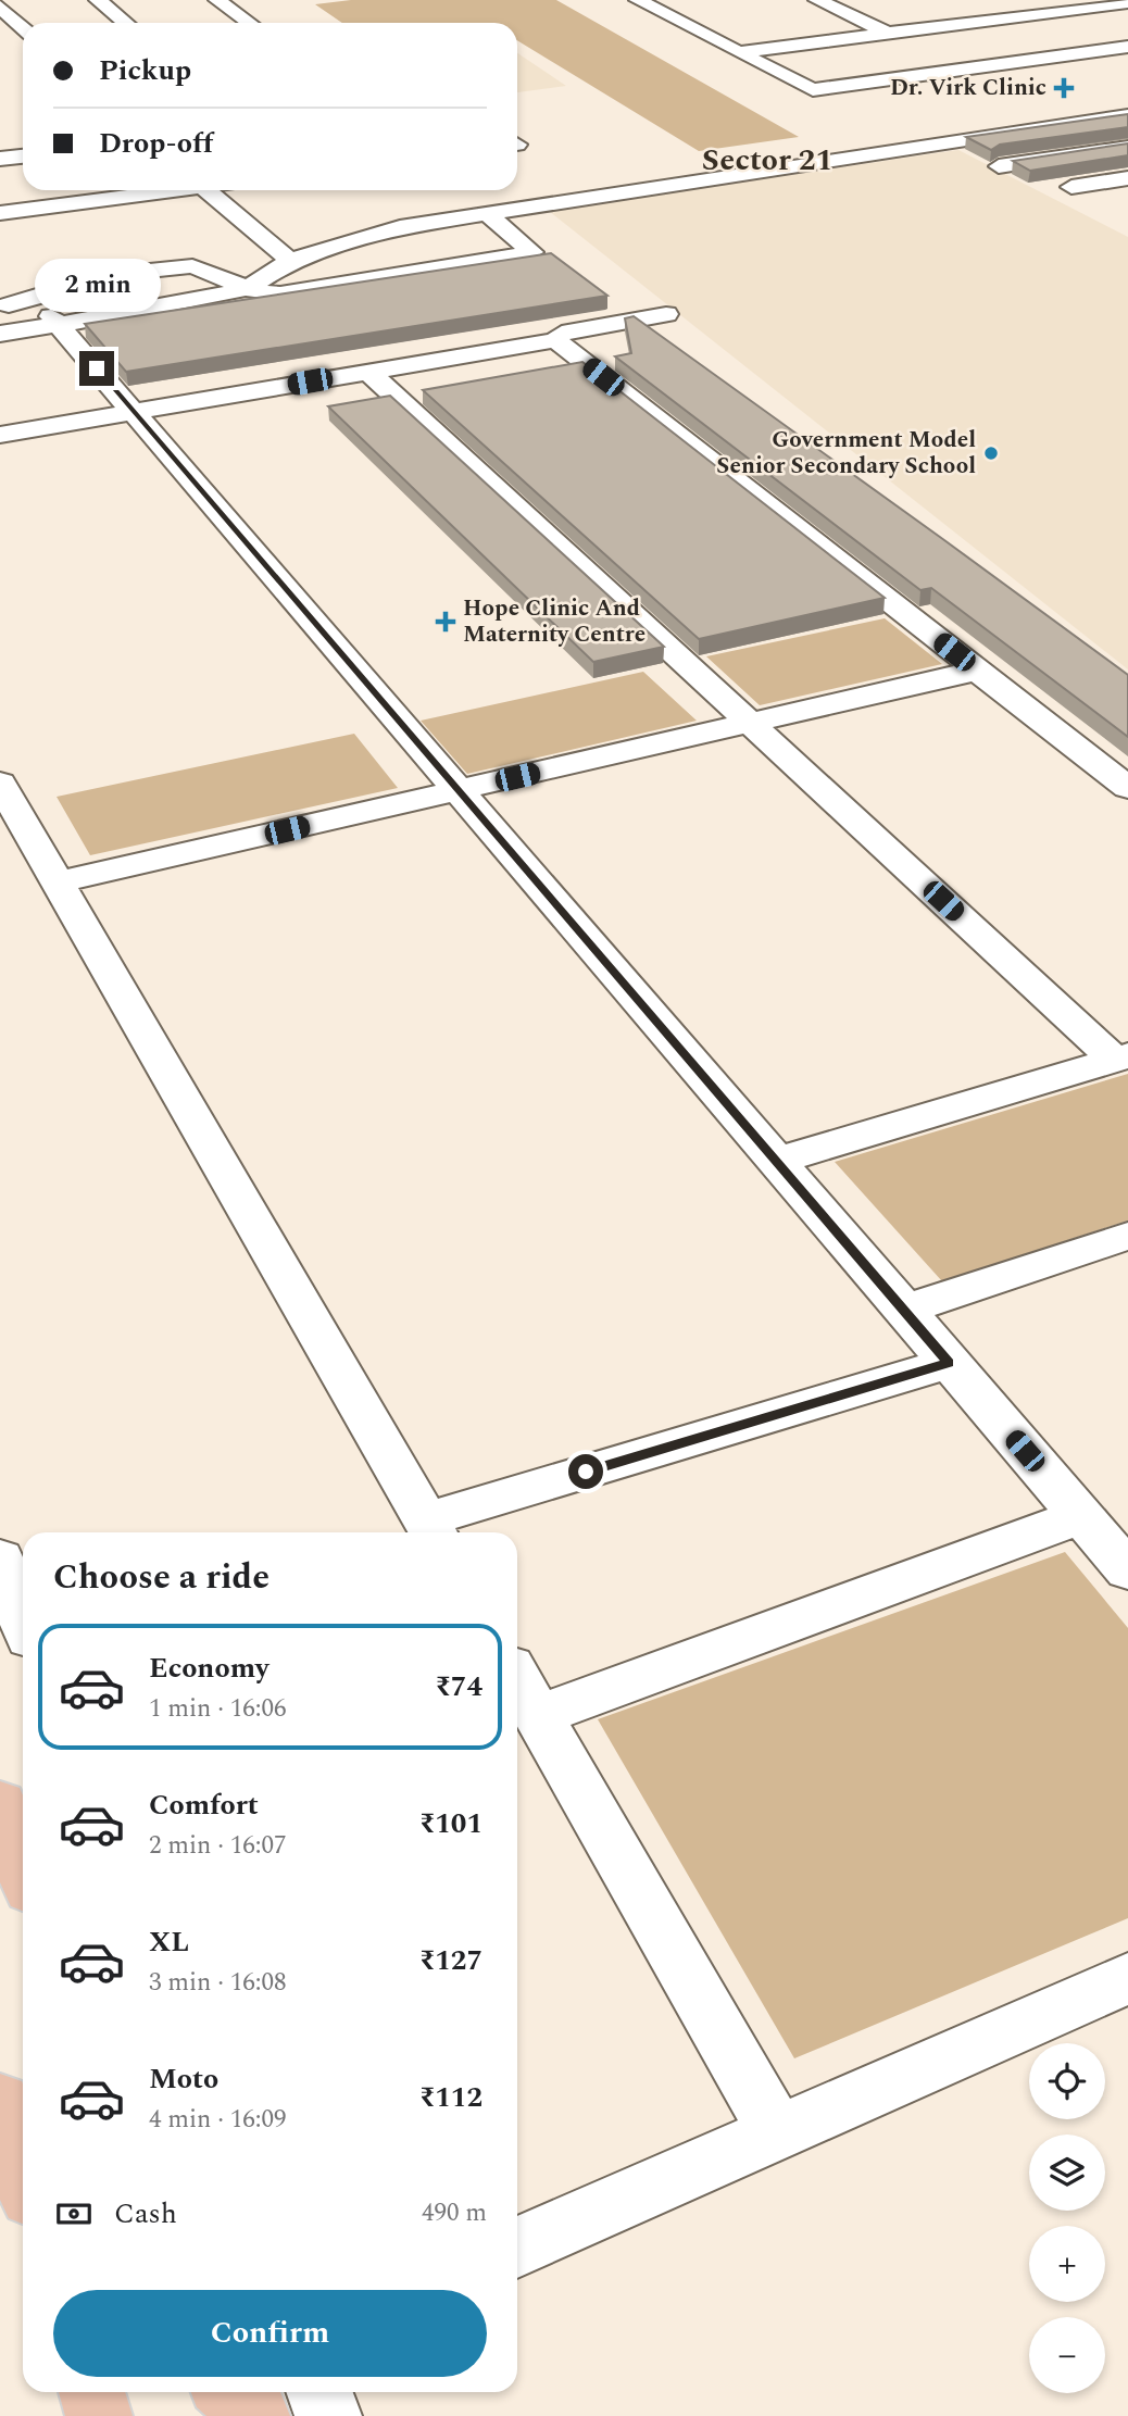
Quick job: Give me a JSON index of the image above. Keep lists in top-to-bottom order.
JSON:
{
  "districts": ["Sector 21"],
  "places": {
    "health": ["Dr. Virk Clinic", "Hope Clinic And Maternity Centre"],
    "other": ["Government Model Senior Secondary School"]
  },
  "page": {
    "banner": ["Pickup", "Drop-off"],
    "bubble": "2 min",
    "heading": "Choose a ride",
    "list": [
      {
        "name": "Economy",
        "note": "1 min · 16:06",
        "value": "₹74"
      },
      {
        "name": "Comfort",
        "note": "2 min · 16:07",
        "value": "₹101"
      },
      {
        "name": "XL",
        "note": "3 min · 16:08",
        "value": "₹127"
      },
      {
        "name": "Moto",
        "note": "4 min · 16:09",
        "value": "₹112"
      }
    ],
    "map_buttons": ["+", "−"],
    "pay": ["Cash", "490 m"],
    "buttons": "Confirm"
  }
}
